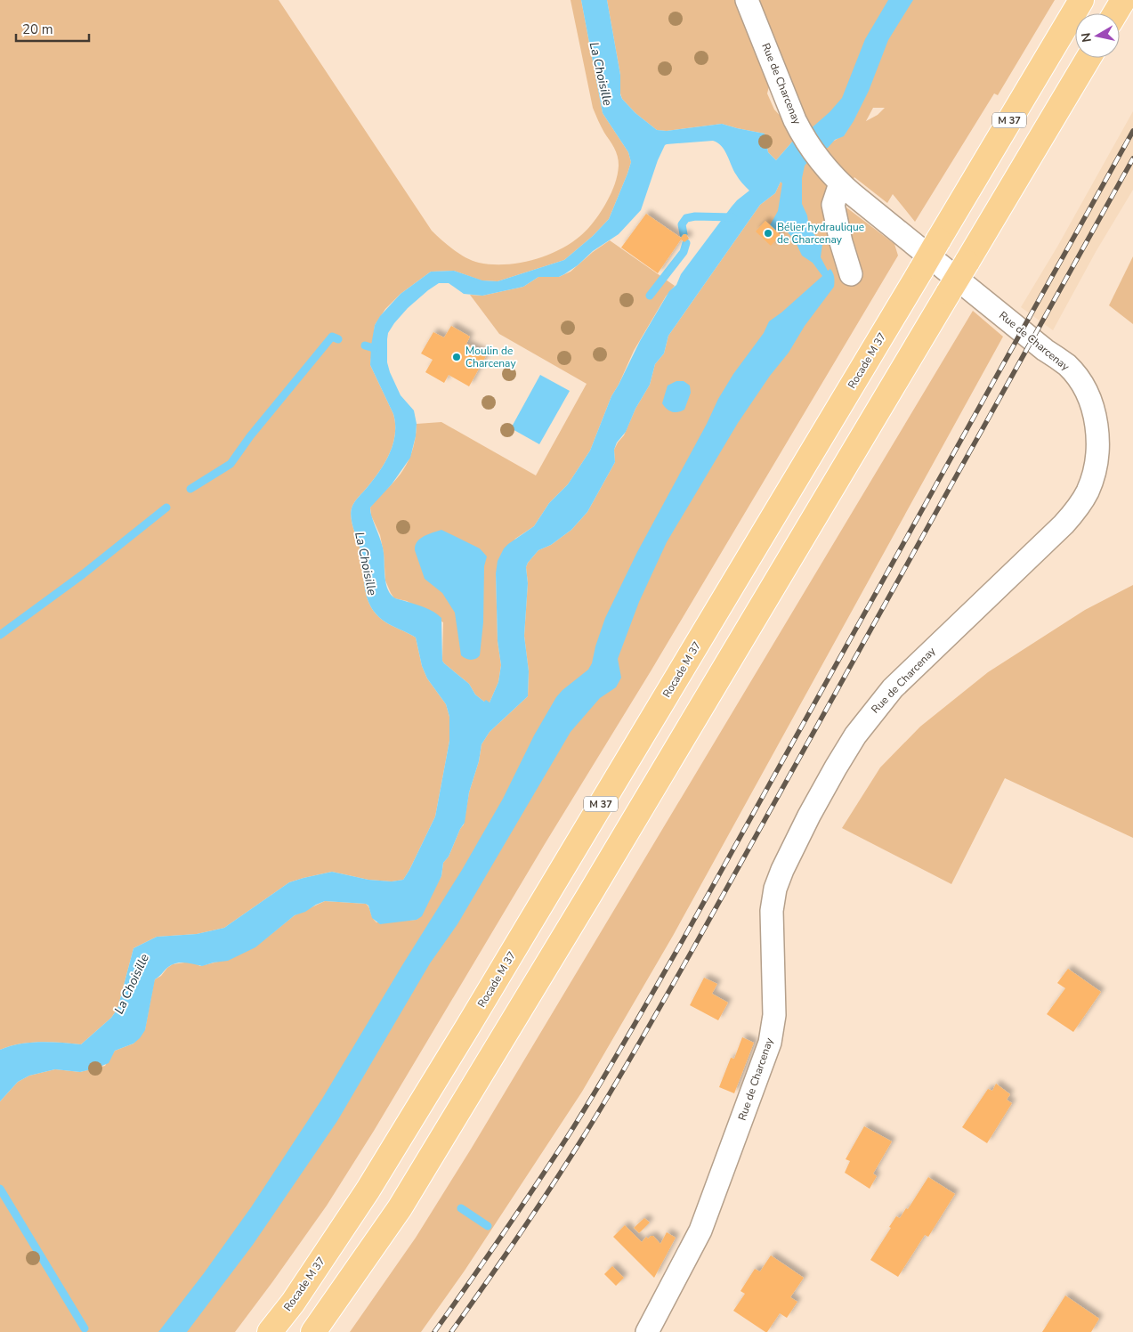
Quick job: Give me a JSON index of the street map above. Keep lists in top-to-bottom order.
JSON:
{
  "streets": {
    "highway": ["M 37", "Rocade M 37"],
    "street": ["Rue de Charcenay"]
  },
  "water": ["La Choisille"],
  "places": ["Bélier hydraulique de Charcenay", "Moulin de Charcenay"],
  "scale_bar": "20 m",
  "north": "left"
}
